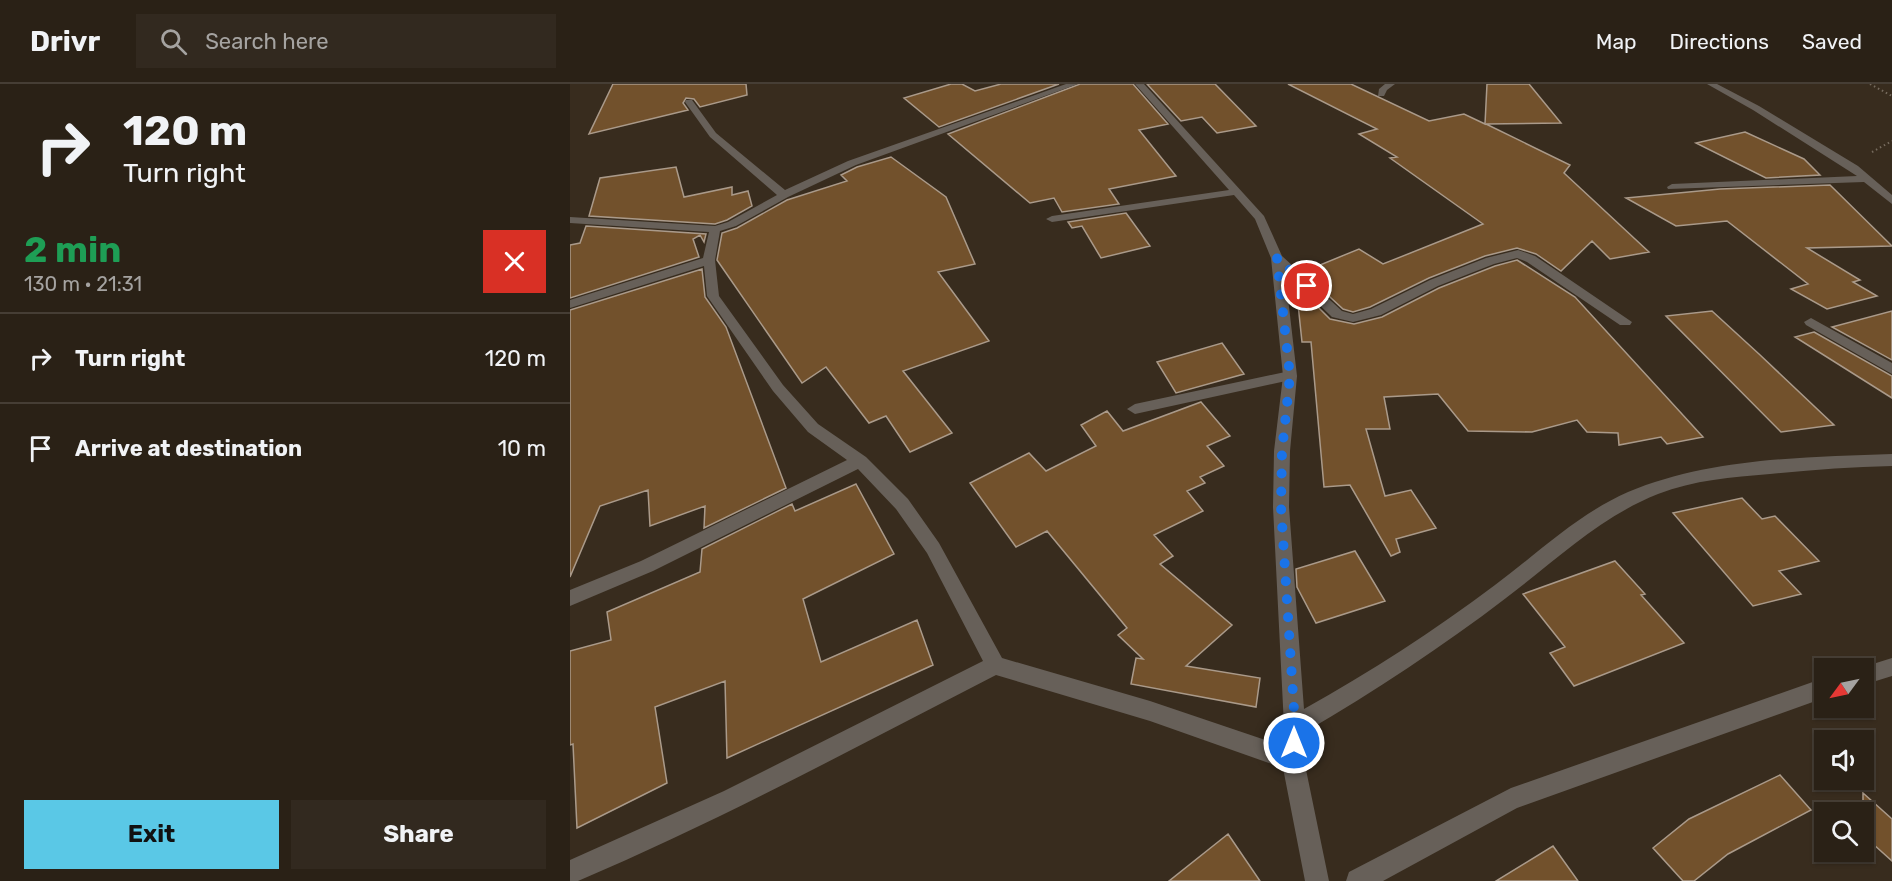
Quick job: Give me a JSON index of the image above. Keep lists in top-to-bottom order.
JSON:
{
  "north": "bottom left",
  "page": {
    "header": "Drivr",
    "search": "Search here",
    "nav": ["Map", "Directions", "Saved"],
    "turn": ["120 m", "Turn right"],
    "heading": ["2 min", "130 m · 21:31"],
    "list": [
      {
        "name": "Turn right",
        "value": "120 m"
      },
      {
        "name": "Arrive at destination",
        "value": "10 m"
      }
    ],
    "buttons": ["Exit", "Share"]
  }
}
